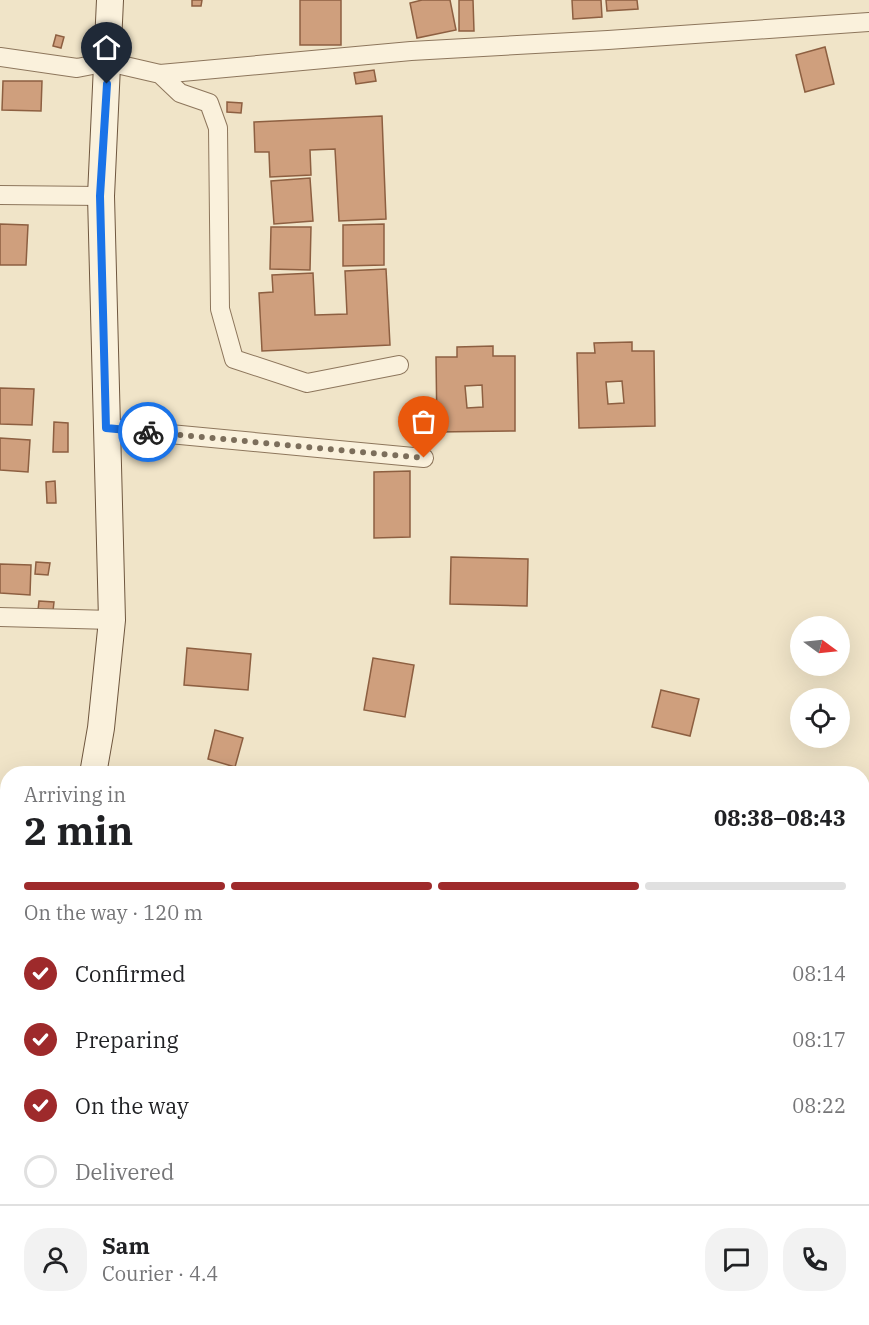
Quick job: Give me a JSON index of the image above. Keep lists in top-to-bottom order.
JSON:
{
  "north": "right",
  "page": {
    "heading": ["2 min", "Arriving in", "08:38–08:43"],
    "panel": ["Sam", "Courier · 4.4"],
    "bar": "On the way · 120 m",
    "list": [
      ["Confirmed", "08:14"],
      ["Preparing", "08:17"],
      ["On the way", "08:22"],
      "Delivered"
    ]
  }
}
